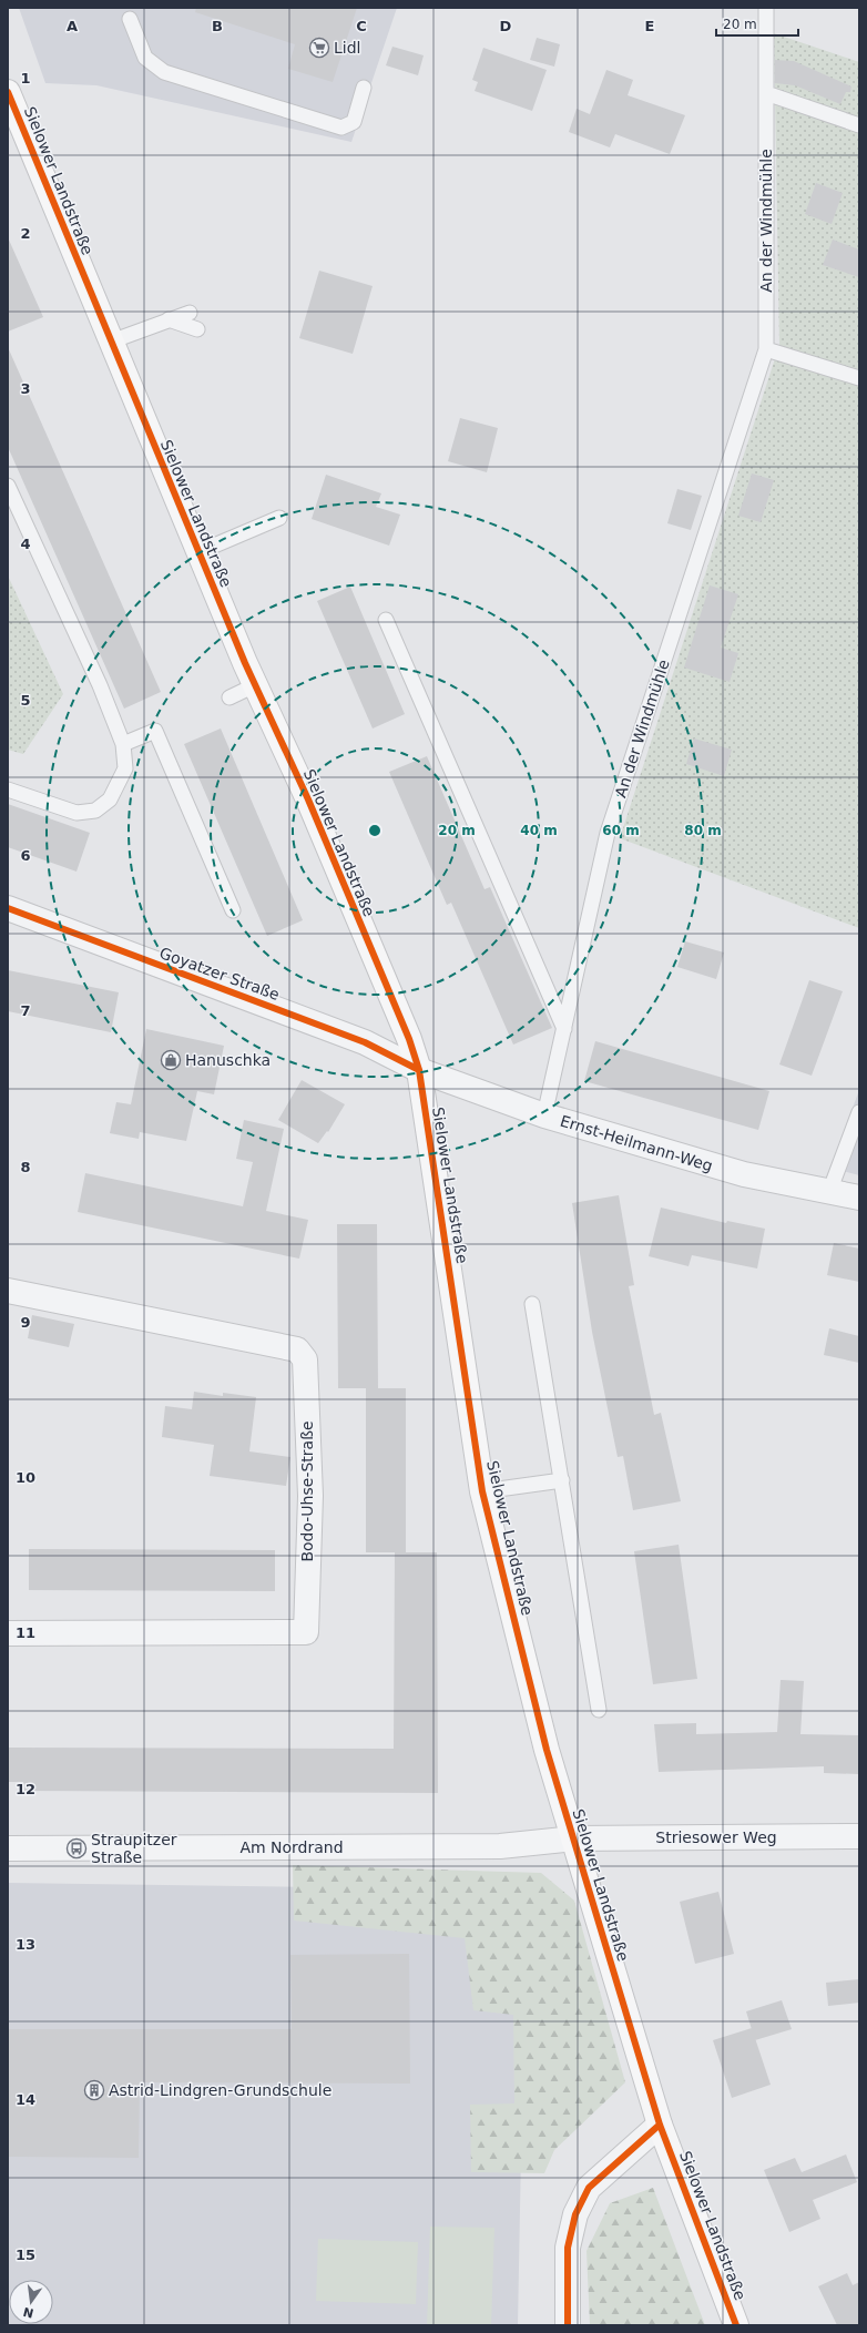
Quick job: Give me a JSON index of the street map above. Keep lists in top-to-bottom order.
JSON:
{
  "streets": {
    "main road": ["Sielower Landstraße"],
    "street": [
      "Goyatzer Straße",
      "Ernst-Heilmann-Weg",
      "Bodo-Uhse-Straße",
      "Striesower Weg",
      "Am Nordrand"
    ],
    "lane": ["An der Windmühle"]
  },
  "crossings": [
    ["Sielower Landstraße", "Goyatzer Straße"],
    ["Sielower Landstraße", "Ernst-Heilmann-Weg"],
    ["Sielower Landstraße", "Striesower Weg"],
    ["Sielower Landstraße", "Am Nordrand"],
    ["An der Windmühle", "Ernst-Heilmann-Weg"],
    ["Goyatzer Straße", "Ernst-Heilmann-Weg"],
    ["Striesower Weg", "Am Nordrand"]
  ],
  "places": {
    "supermarket": ["Lidl"],
    "shop": ["Hanuschka"],
    "bus stop": ["Straupitzer Straße"],
    "building": ["Astrid-Lindgren-Grundschule"]
  },
  "scale_bar": "20 m",
  "north": "bottom",
  "grid": {
    "columns": [
      "A",
      "B",
      "C",
      "D",
      "E"
    ],
    "rows": [
      "1",
      "2",
      "3",
      "4",
      "5",
      "6",
      "7",
      "8",
      "9",
      "10",
      "11",
      "12",
      "13",
      "14",
      "15"
    ]
  },
  "rings": [
    "20 m",
    "40 m",
    "60 m",
    "80 m"
  ]
}
